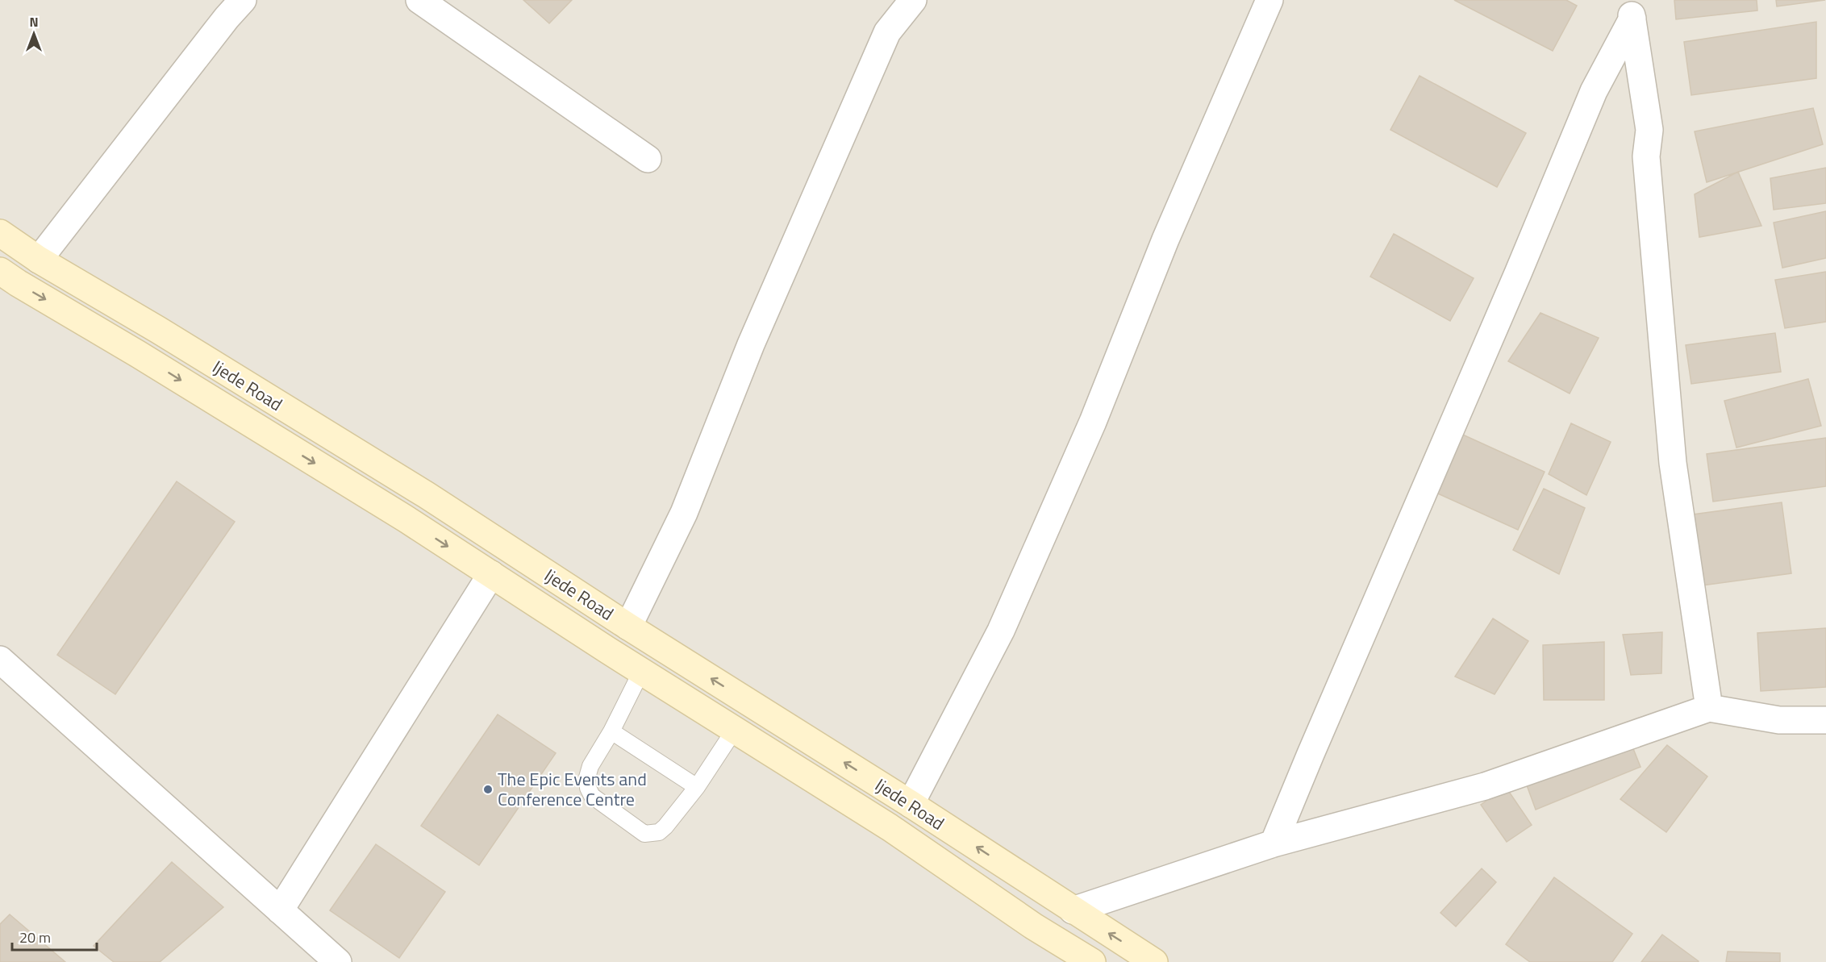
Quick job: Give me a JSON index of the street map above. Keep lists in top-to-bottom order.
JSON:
{
  "streets": {
    "main road": ["Ijede Road"]
  },
  "places": ["The Epic Events and Conference Centre"],
  "scale_bar": "20 m",
  "north": "top"
}
